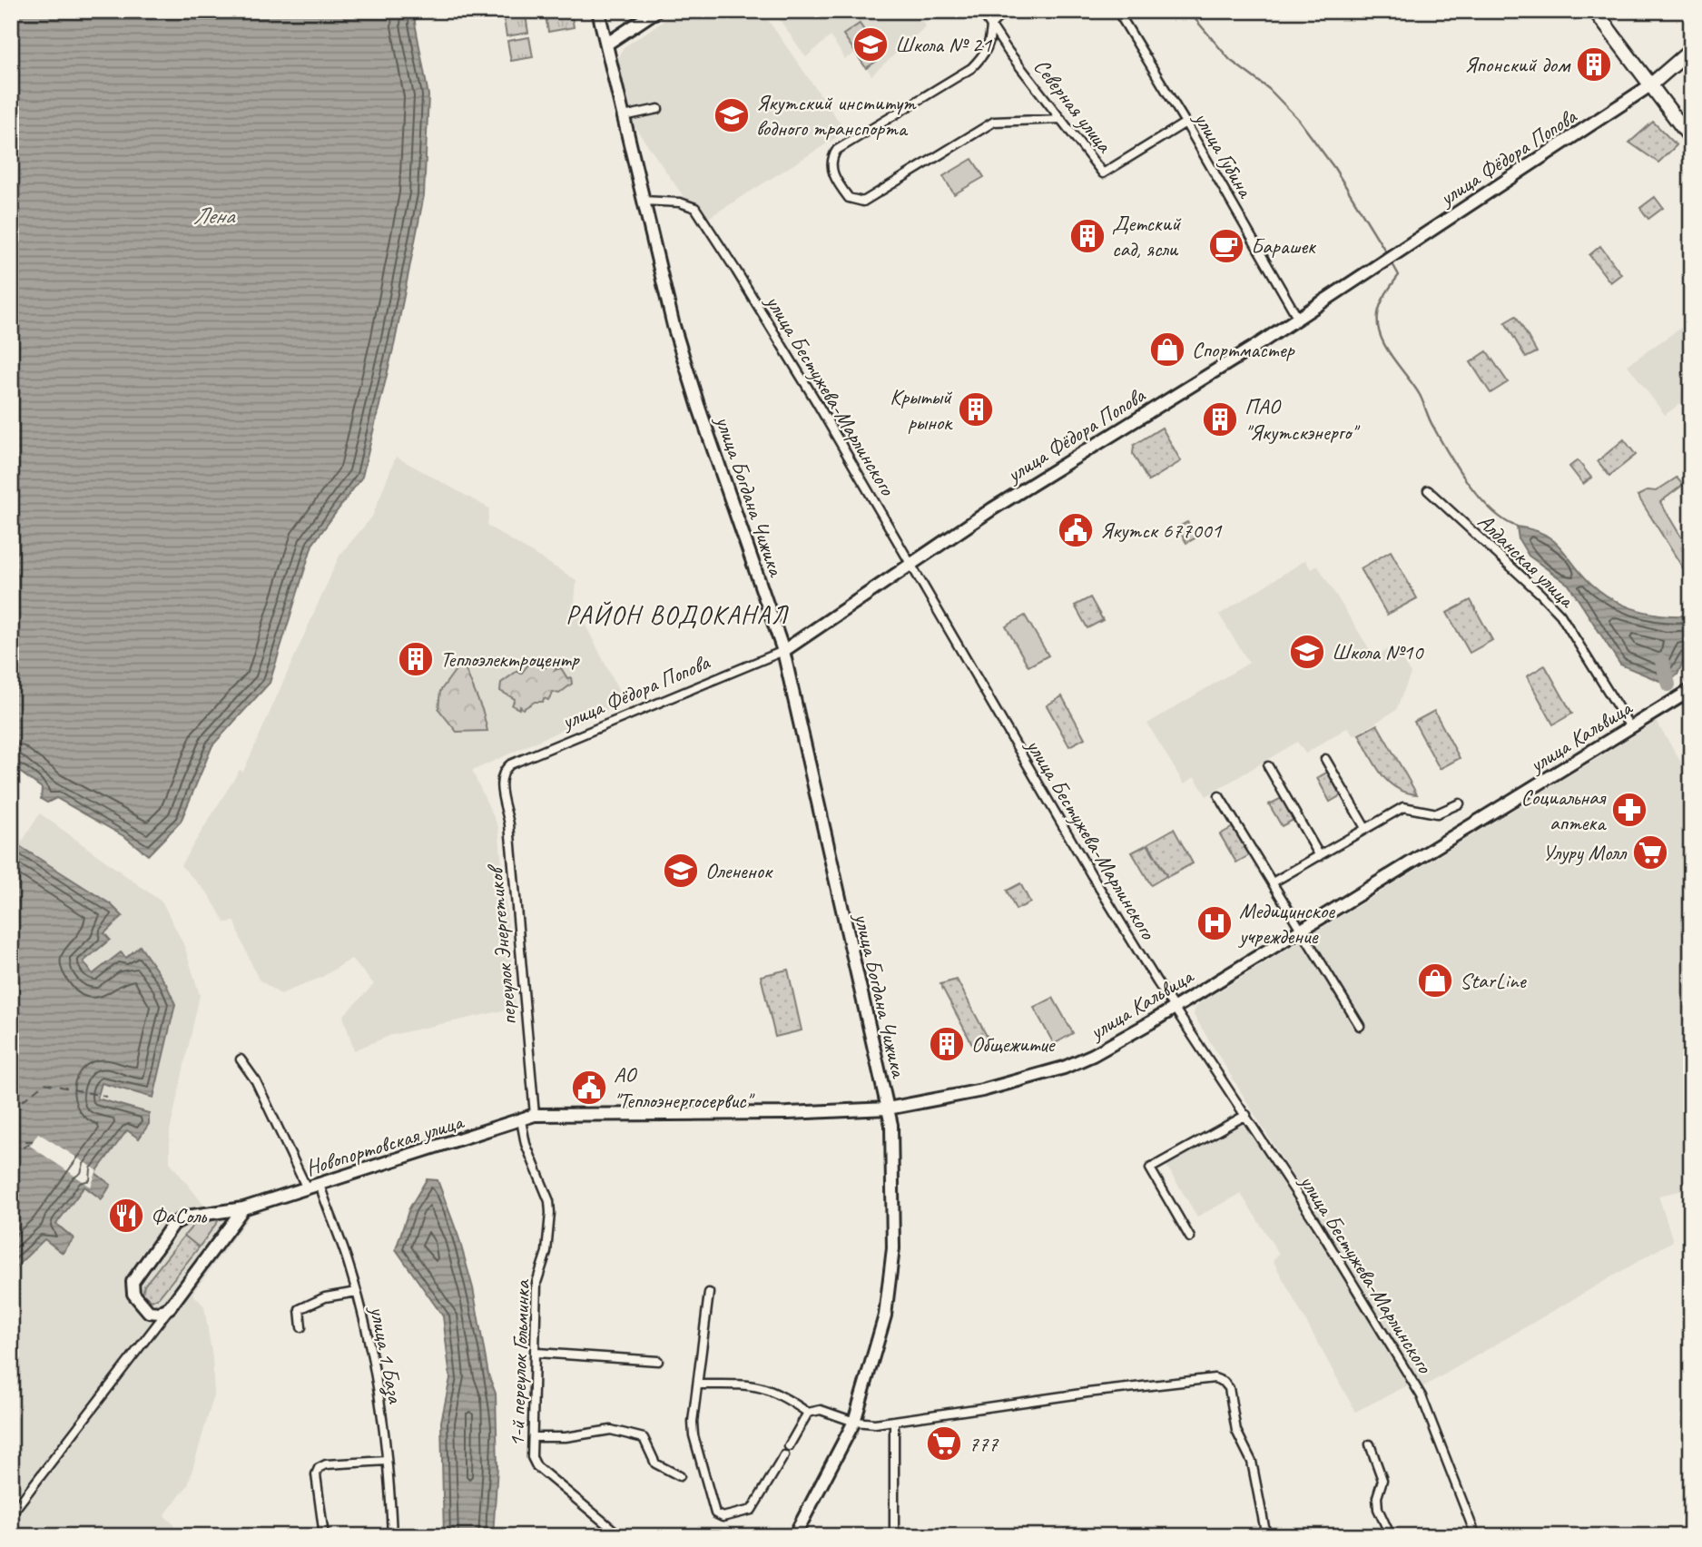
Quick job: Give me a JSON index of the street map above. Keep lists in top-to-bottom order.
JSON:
{
  "streets": {
    "street": [
      "Северная улица",
      "улица Губина",
      "улица Фёдора Попова",
      "улица Бестужева-Марлинского",
      "улица Богдана Чижика",
      "Алданская улица",
      "улица Кальвица",
      "переулок Энергетиков",
      "Новопортовская улица",
      "улица 1 База",
      "1-й переулок Гольминка"
    ]
  },
  "crossings": [
    ["Северная улица", "улица Губина"],
    ["улица Губина", "улица Фёдора Попова"],
    ["улица Фёдора Попова", "улица Бестужева-Марлинского"],
    ["улица Фёдора Попова", "улица Богдана Чижика"],
    ["улица Фёдора Попова", "переулок Энергетиков"],
    ["улица Бестужева-Марлинского", "улица Богдана Чижика"],
    ["улица Бестужева-Марлинского", "улица Кальвица"],
    ["улица Богдана Чижика", "улица Кальвица"],
    ["Алданская улица", "улица Кальвица"],
    ["улица Кальвица", "переулок Энергетиков"],
    ["улица Кальвица", "Новопортовская улица"],
    ["переулок Энергетиков", "Новопортовская улица"],
    ["Новопортовская улица", "улица 1 База"],
    ["Новопортовская улица", "1-й переулок Гольминка"]
  ],
  "districts": ["РАЙОН ВОДОКАНАЛ"],
  "water": ["Лена"],
  "places": {
    "school or university": [
      "Школа № 21",
      "Якутский институт водного транспорта",
      "Школа №10",
      "Олененок"
    ],
    "building": [
      "Японский дом",
      "Детский сад, ясли",
      "Крытый рынок",
      "ПАО \"Якутскэнерго\"",
      "Теплоэлектроцентр",
      "Общежитие"
    ],
    "cafe": ["Барашек"],
    "shop": ["Спортмастер", "StarLine"],
    "public building": ["Якутск 677001", "АО \"Теплоэнергосервис\""],
    "pharmacy": ["Социальная аптека"],
    "supermarket": ["Улуру Молл", "777"],
    "hospital": ["Медицинское учреждение"],
    "restaurant": ["ФаСоль"]
  }
}
